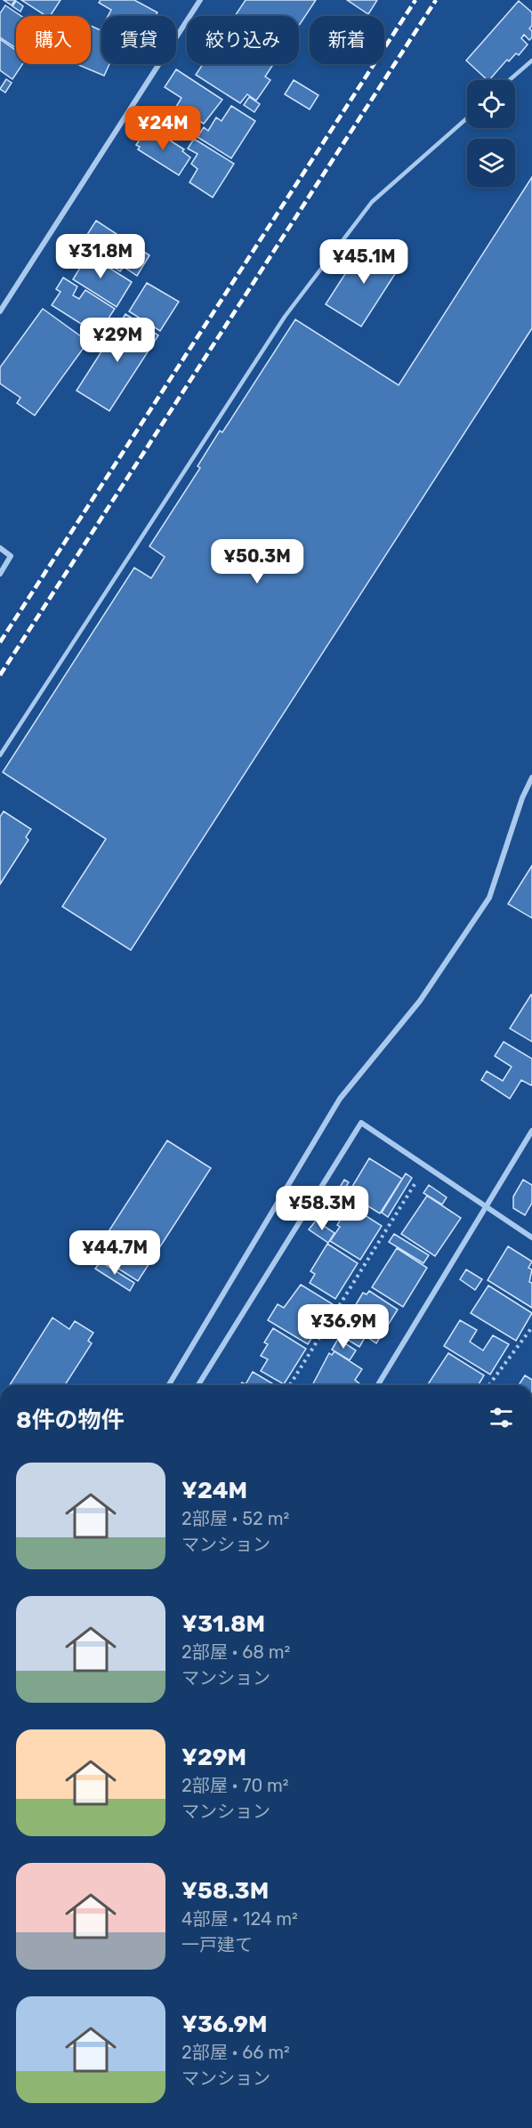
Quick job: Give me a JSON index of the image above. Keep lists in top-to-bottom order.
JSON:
{
  "page": {
    "chip": [
      "購入",
      "賃貸",
      "絞り込み",
      "新着"
    ],
    "price": [
      "¥24M",
      "¥31.8M",
      "¥45.1M",
      "¥29M",
      "¥50.3M",
      "¥58.3M",
      "¥44.7M",
      "¥36.9M"
    ],
    "heading": "8件の物件",
    "list": [
      {
        "name": "¥24M",
        "note": "2部屋 · 52 m² · マンション"
      },
      {
        "name": "¥31.8M",
        "note": "2部屋 · 68 m² · マンション"
      },
      {
        "name": "¥29M",
        "note": "2部屋 · 70 m² · マンション"
      },
      {
        "name": "¥58.3M",
        "note": "4部屋 · 124 m² · 一戸建て"
      },
      {
        "name": "¥36.9M",
        "note": "2部屋 · 66 m² · マンション"
      }
    ]
  }
}
